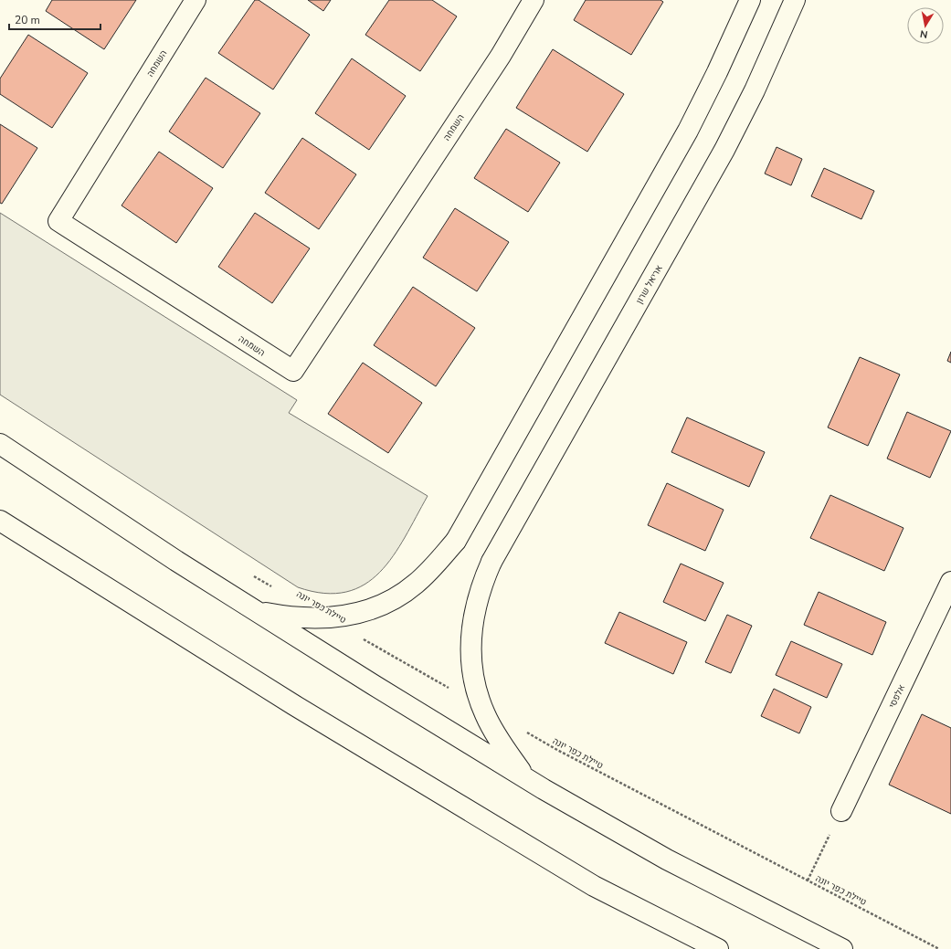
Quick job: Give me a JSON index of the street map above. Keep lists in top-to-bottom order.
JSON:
{
  "streets": {
    "main road": ["השמחה", "אריאל שרון", "אלפסי"],
    "path": ["טיילת כפר יונה"]
  },
  "crossings": [
    ["אריאל שרון", "טיילת כפר יונה"]
  ],
  "scale_bar": "20 m",
  "north": "bottom"
}
